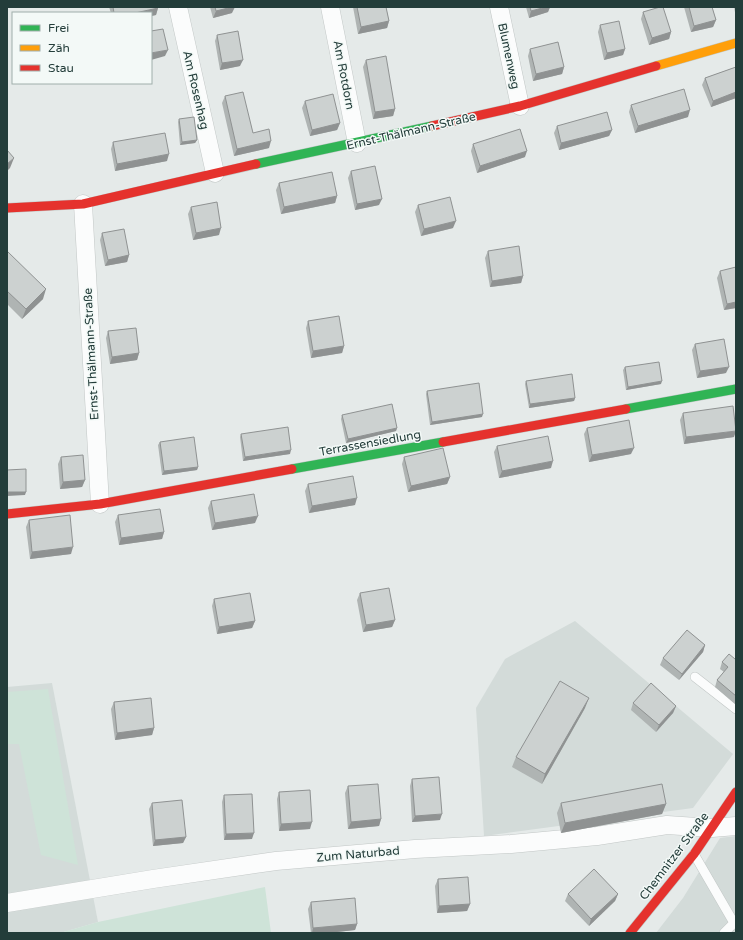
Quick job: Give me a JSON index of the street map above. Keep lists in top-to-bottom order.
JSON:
{
  "streets": {
    "street": [
      "Blumenweg",
      "Am Rotdorn",
      "Am Rosenhag",
      "Ernst-Thälmann-Straße",
      "Terrassensiedlung",
      "Zum Naturbad",
      "Chemnitzer Straße"
    ]
  },
  "crossings": [
    ["Blumenweg", "Ernst-Thälmann-Straße"],
    ["Am Rotdorn", "Ernst-Thälmann-Straße"],
    ["Am Rosenhag", "Ernst-Thälmann-Straße"],
    ["Ernst-Thälmann-Straße", "Terrassensiedlung"],
    ["Zum Naturbad", "Chemnitzer Straße"]
  ],
  "legend": ["Frei", "Zäh", "Stau"]
}
